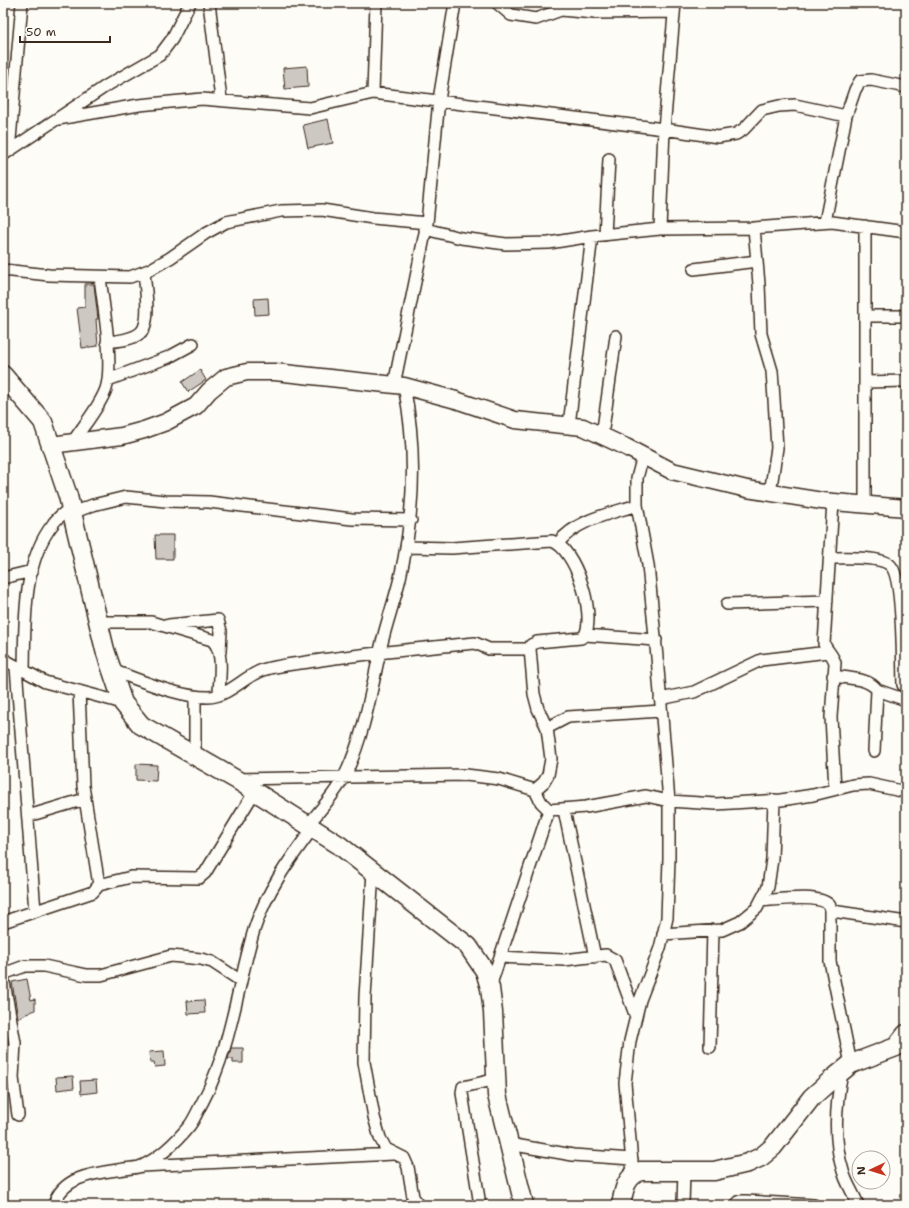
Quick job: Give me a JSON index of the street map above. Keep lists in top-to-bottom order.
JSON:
{
  "scale_bar": "50 m",
  "north": "left"
}
